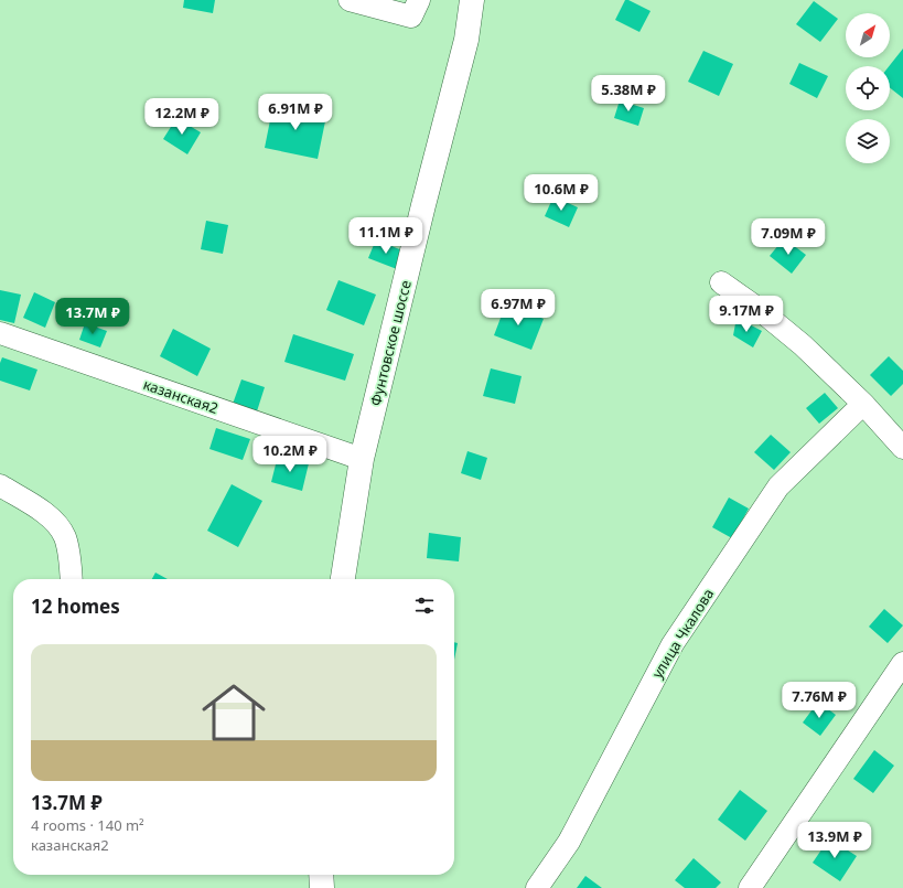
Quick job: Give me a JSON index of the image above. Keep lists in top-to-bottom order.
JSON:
{
  "streets": {
    "street": ["Фунтовское шоссе", "казанская2", "улица Чкалова"]
  },
  "crossings": [
    ["Фунтовское шоссе", "казанская2"]
  ],
  "north": "top right",
  "page": {
    "price": [
      "5.38M ₽",
      "6.91M ₽",
      "12.2M ₽",
      "10.6M ₽",
      "11.1M ₽",
      "7.09M ₽",
      "6.97M ₽",
      "9.17M ₽",
      "13.7M ₽",
      "10.2M ₽",
      "7.76M ₽",
      "13.9M ₽"
    ],
    "heading": "12 homes",
    "list": [
      {
        "name": "13.7M ₽",
        "note": "4 rooms · 140 m² · казанская2"
      }
    ]
  }
}
